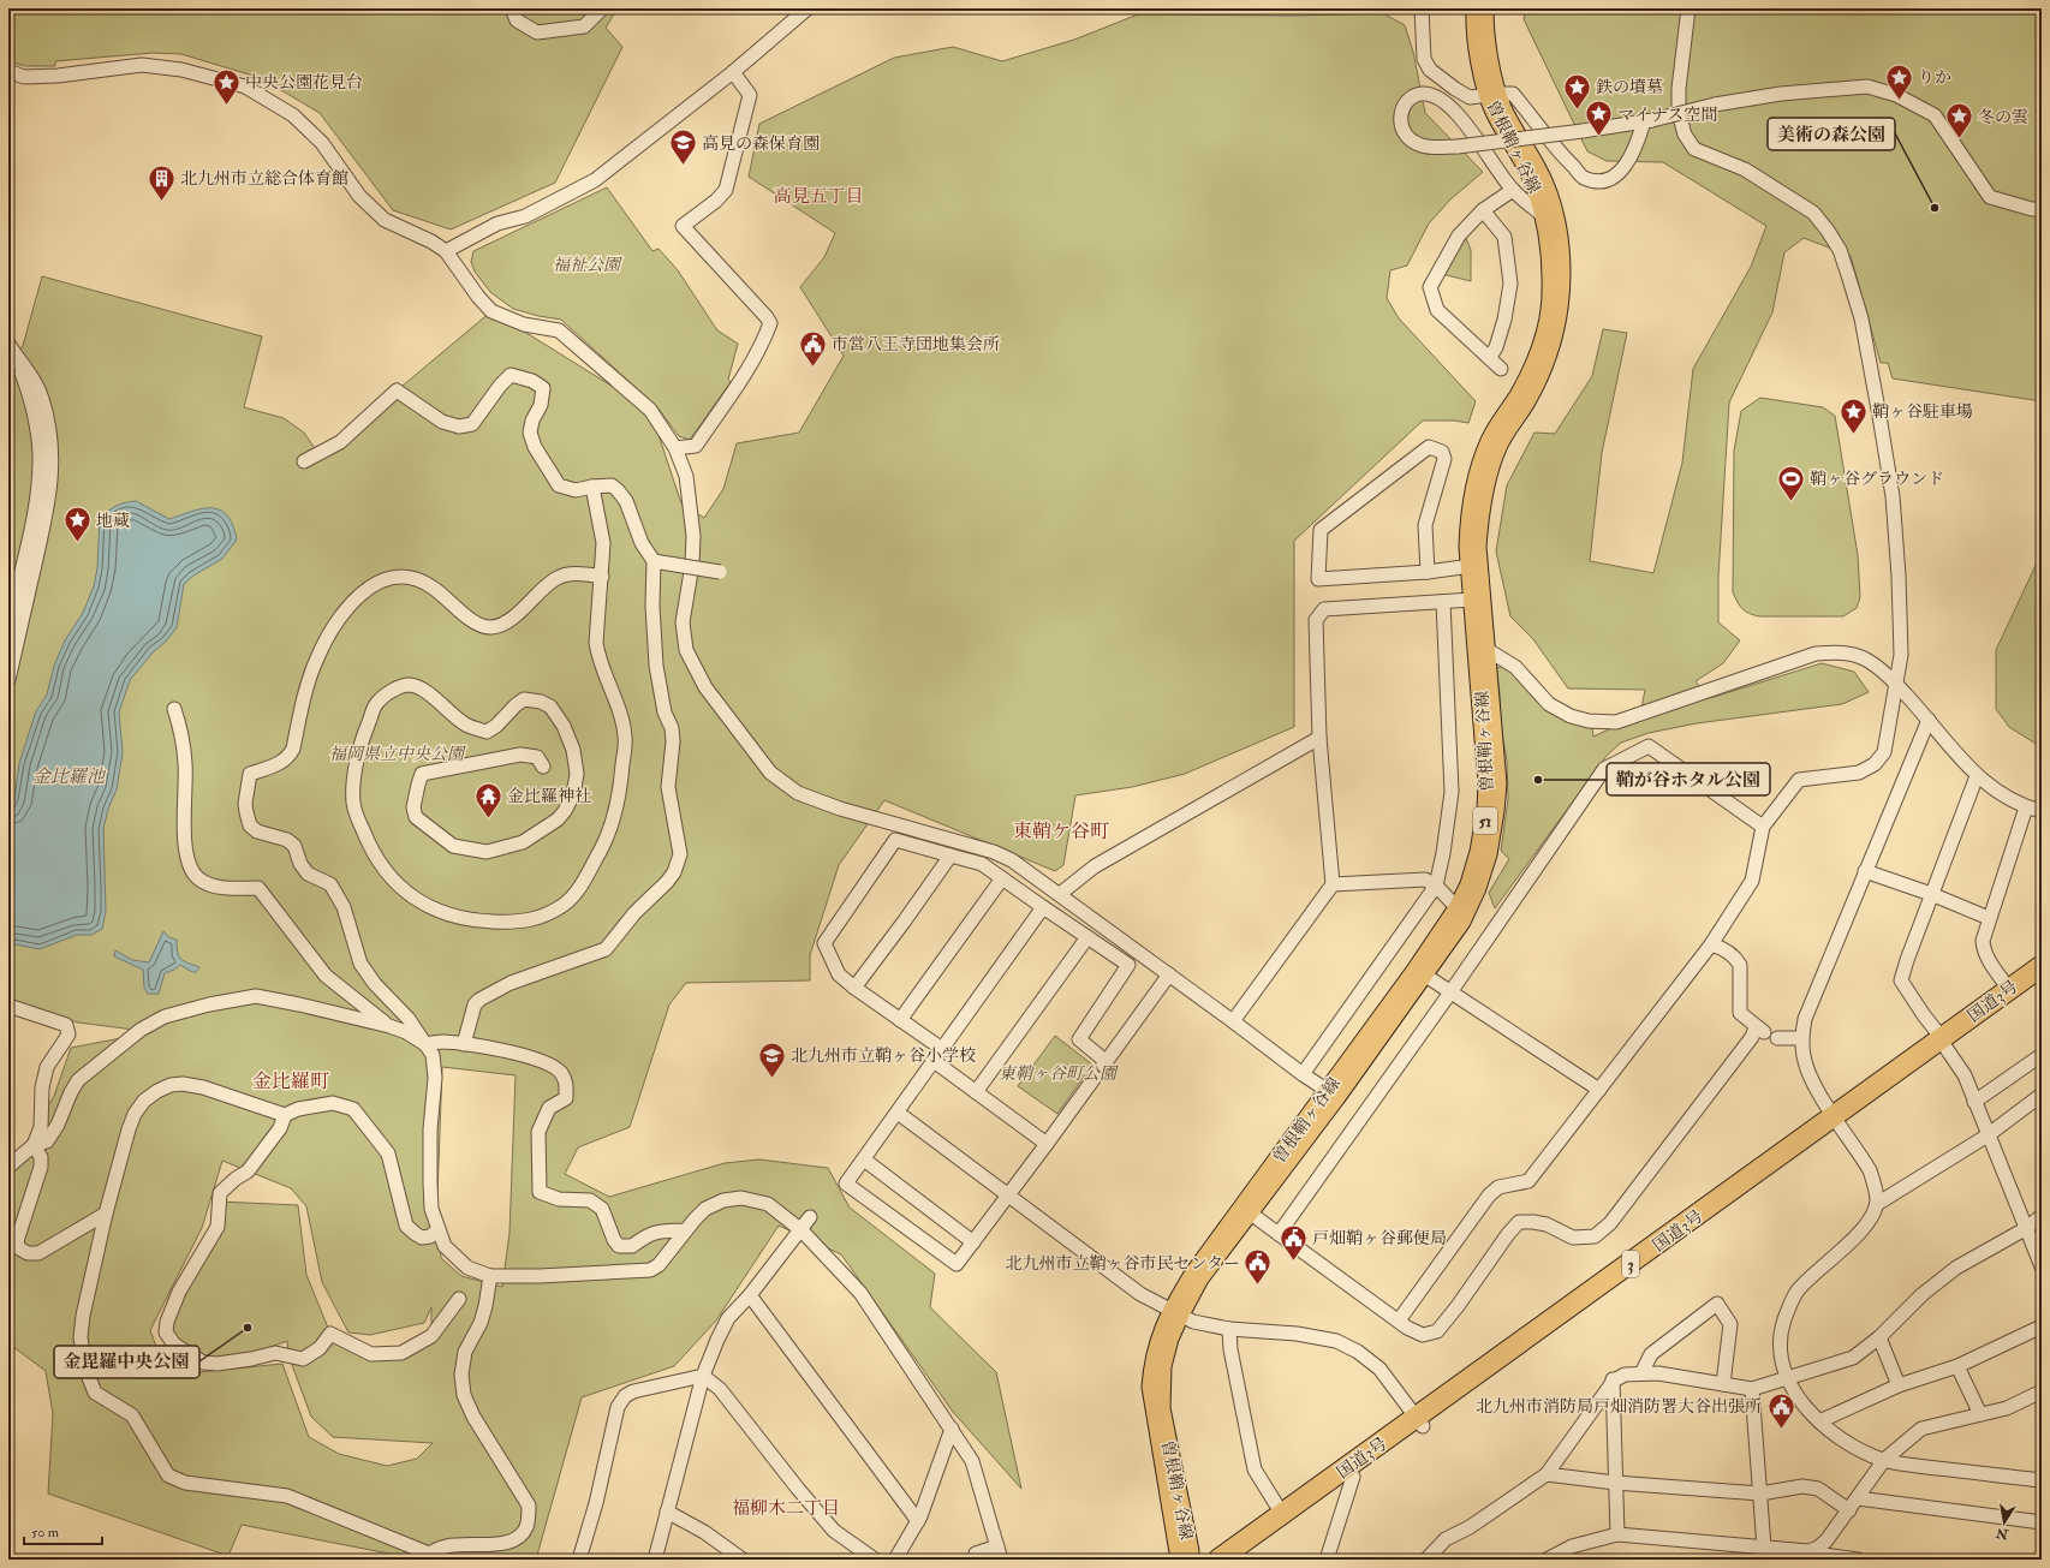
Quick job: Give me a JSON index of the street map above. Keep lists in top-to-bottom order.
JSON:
{
  "streets": {
    "highway": ["国道3号", "3"],
    "main road": ["曽根鞘ヶ谷線", "51"]
  },
  "districts": [
    "高見五丁目",
    "東鞘ケ谷町",
    "金比羅町",
    "福柳木二丁目"
  ],
  "water": ["金比羅池"],
  "parks": ["福祉公園", "福岡県立中央公園", "東鞘ヶ谷町公園"],
  "places": {
    "place": [
      "りか",
      "中央公園花見台",
      "鉄の墳墓",
      "マイナス空間",
      "冬の雲",
      "鞘ヶ谷駐車場",
      "地蔵"
    ],
    "school or university": ["高見の森保育園", "北九州市立鞘ヶ谷小学校"],
    "building": ["北九州市立総合体育館"],
    "other": ["美術の森公園", "鞘が谷ホタル公園", "金毘羅中央公園"],
    "public building": [
      "市営八王寺団地集会所",
      "戸畑鞘ヶ谷郵便局",
      "北九州市立鞘ヶ谷市民センター",
      "北九州市消防局戸畑消防署大谷出張所"
    ],
    "sports": ["鞘ヶ谷グラウンド"],
    "temple": ["金比羅神社"]
  },
  "scale_bar": "50 m",
  "north": "bottom"
}
